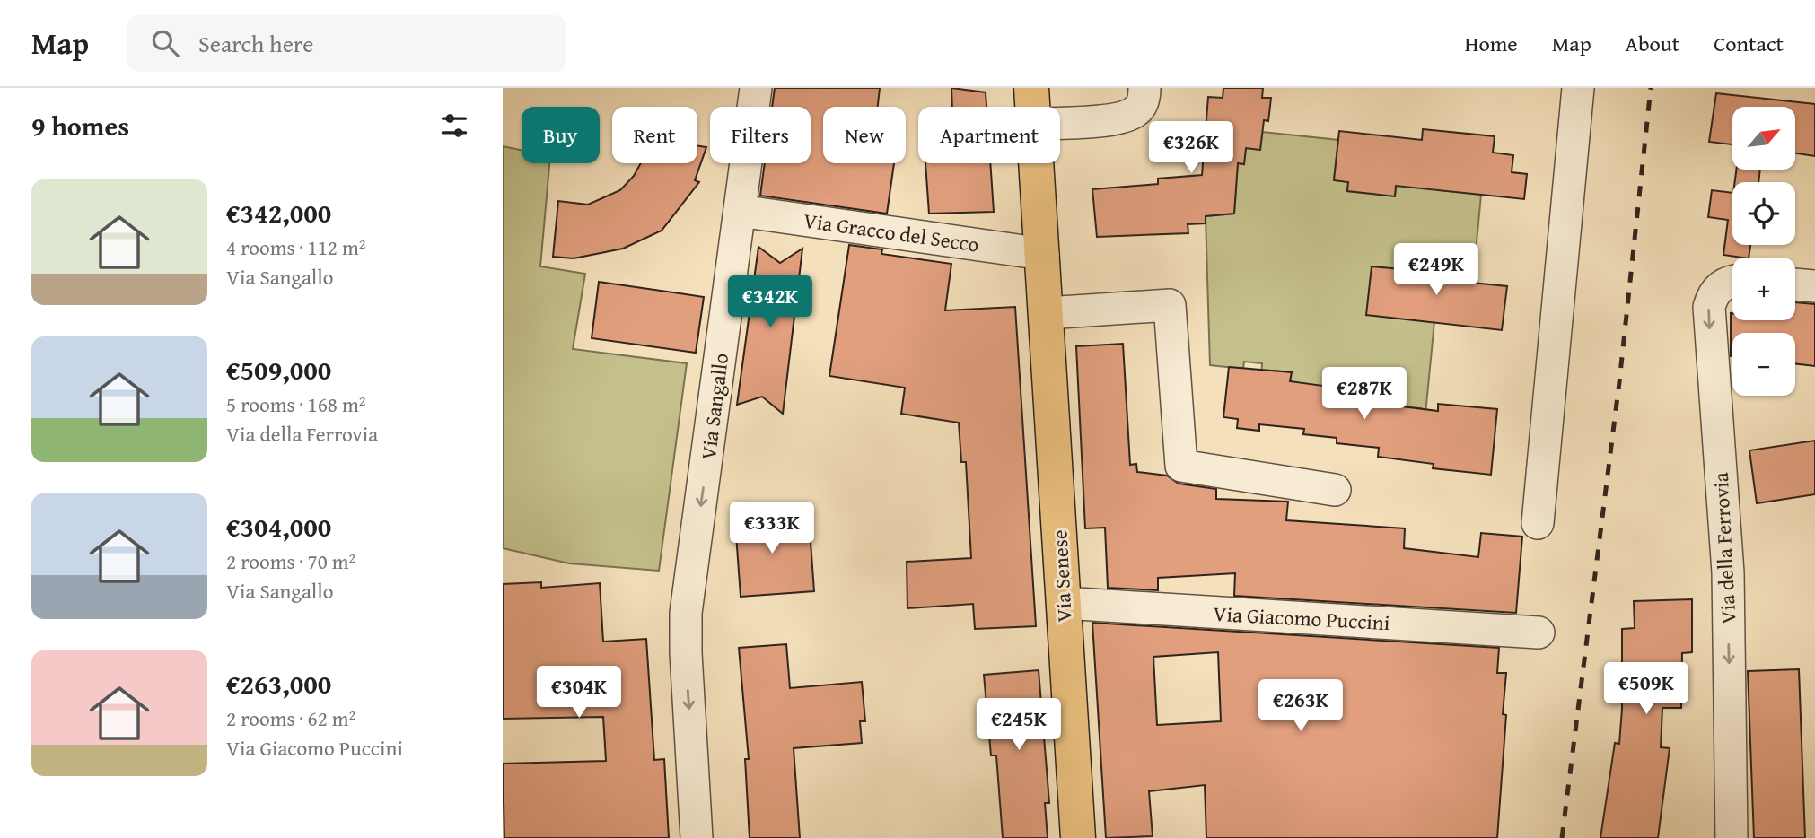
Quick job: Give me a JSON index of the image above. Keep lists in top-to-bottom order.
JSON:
{
  "streets": {
    "main road": ["Via Senese"],
    "street": [
      "Via Gracco del Secco",
      "Via Sangallo",
      "Via della Ferrovia",
      "Via Giacomo Puccini"
    ]
  },
  "crossings": [
    ["Via Gracco del Secco", "Via Sangallo"],
    ["Via Gracco del Secco", "Via Senese"],
    ["Via Senese", "Via Giacomo Puccini"]
  ],
  "one_way": ["Via Sangallo"],
  "north": "top right",
  "page": {
    "header": "Map",
    "search": "Search here",
    "nav": [
      "Home",
      "Map",
      "About",
      "Contact"
    ],
    "heading": "9 homes",
    "map_buttons": ["+", "−"],
    "chip": [
      "Buy",
      "Rent",
      "Filters",
      "New",
      "Apartment"
    ],
    "price": [
      "€326K",
      "€249K",
      "€342K",
      "€287K",
      "€333K",
      "€509K",
      "€304K",
      "€263K",
      "€245K"
    ],
    "list": [
      {
        "name": "€342,000",
        "note": "4 rooms · 112 m² · Via Sangallo"
      },
      {
        "name": "€509,000",
        "note": "5 rooms · 168 m² · Via della Ferrovia"
      },
      {
        "name": "€304,000",
        "note": "2 rooms · 70 m² · Via Sangallo"
      },
      {
        "name": "€263,000",
        "note": "2 rooms · 62 m² · Via Giacomo Puccini"
      }
    ]
  }
}
